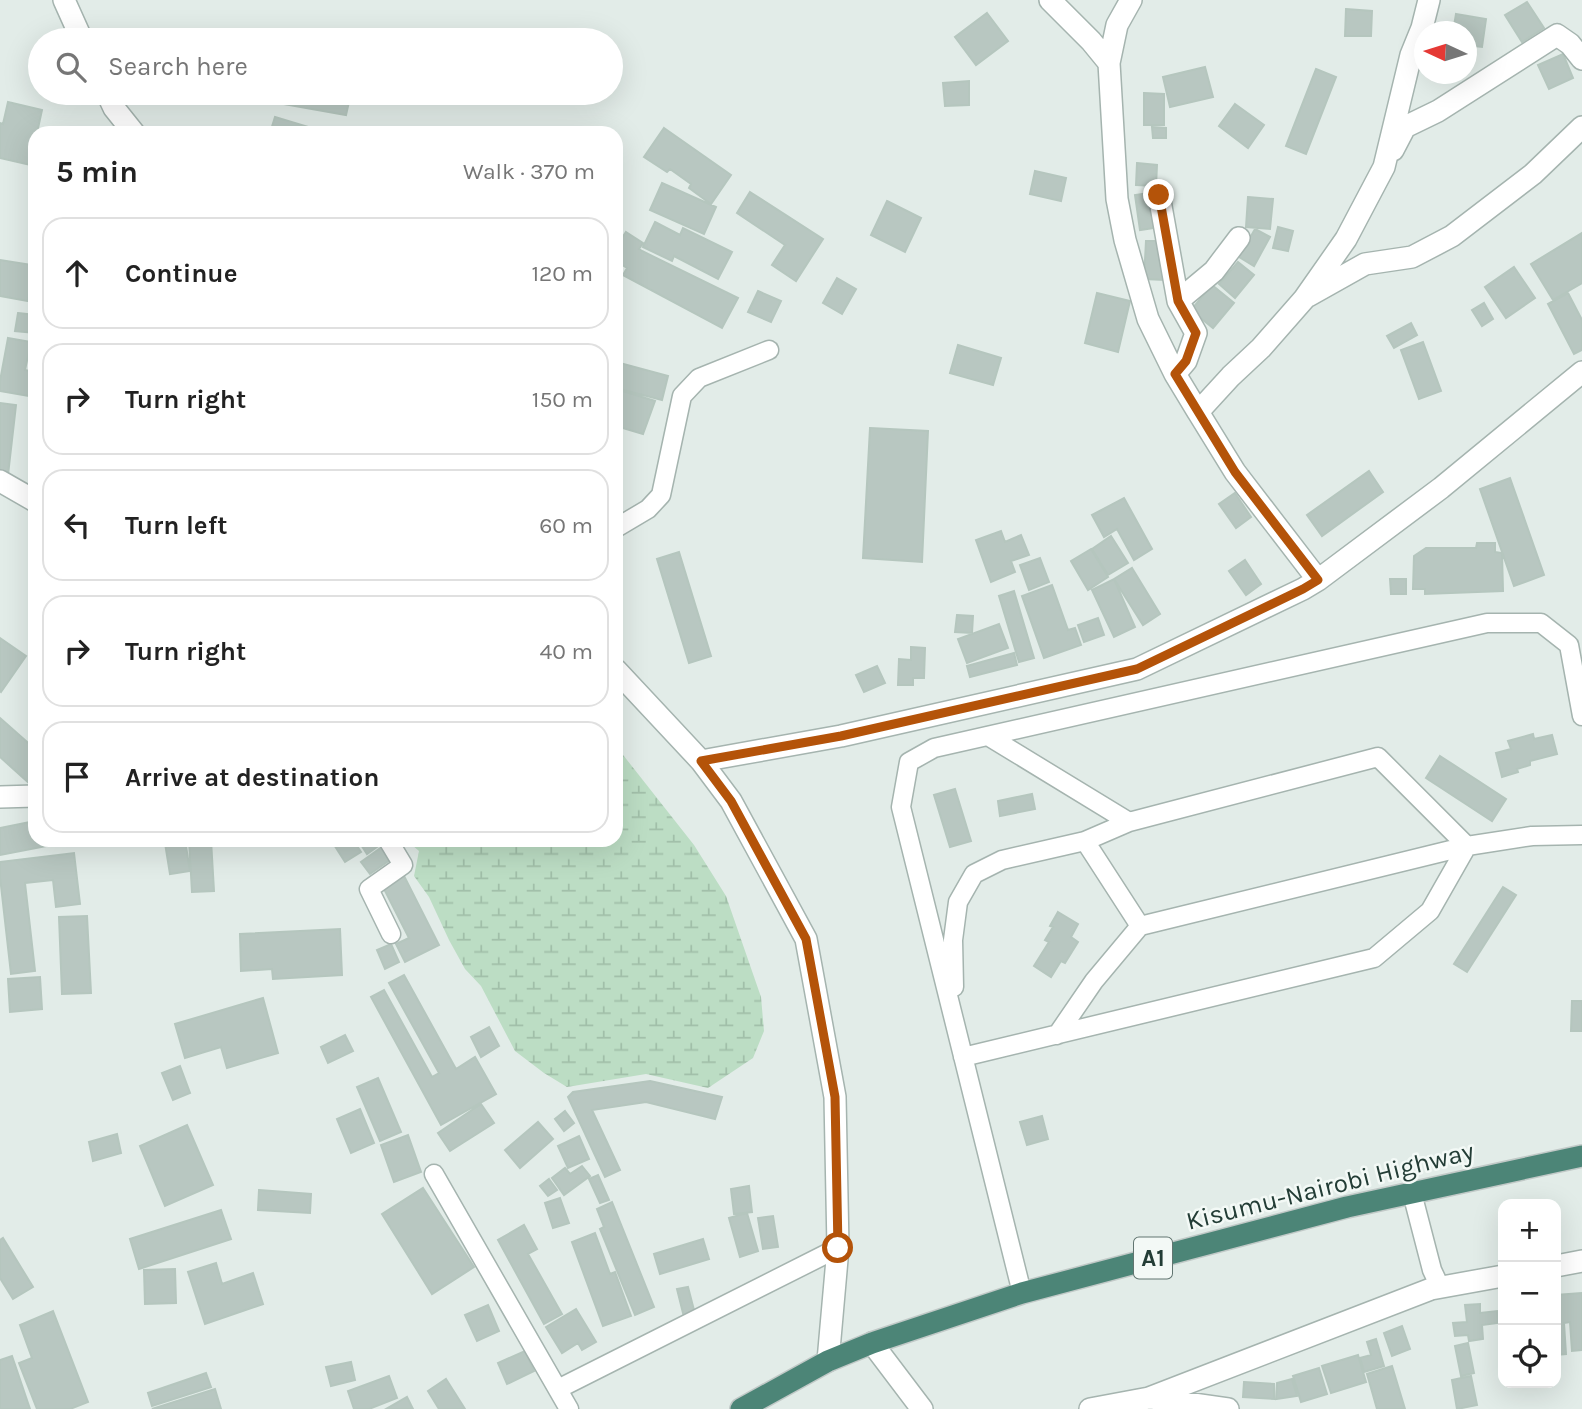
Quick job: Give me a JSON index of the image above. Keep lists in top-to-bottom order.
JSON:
{
  "streets": {
    "highway": ["Kisumu-Nairobi Highway", "A1"]
  },
  "north": "left",
  "page": {
    "search": "Search here",
    "heading": ["5 min", "Walk · 370 m"],
    "list": [
      ["Continue", "120 m"],
      ["Turn right", "150 m"],
      ["Turn left", "60 m"],
      ["Turn right", "40 m"],
      "Arrive at destination"
    ],
    "map_buttons": ["+", "−"]
  }
}
